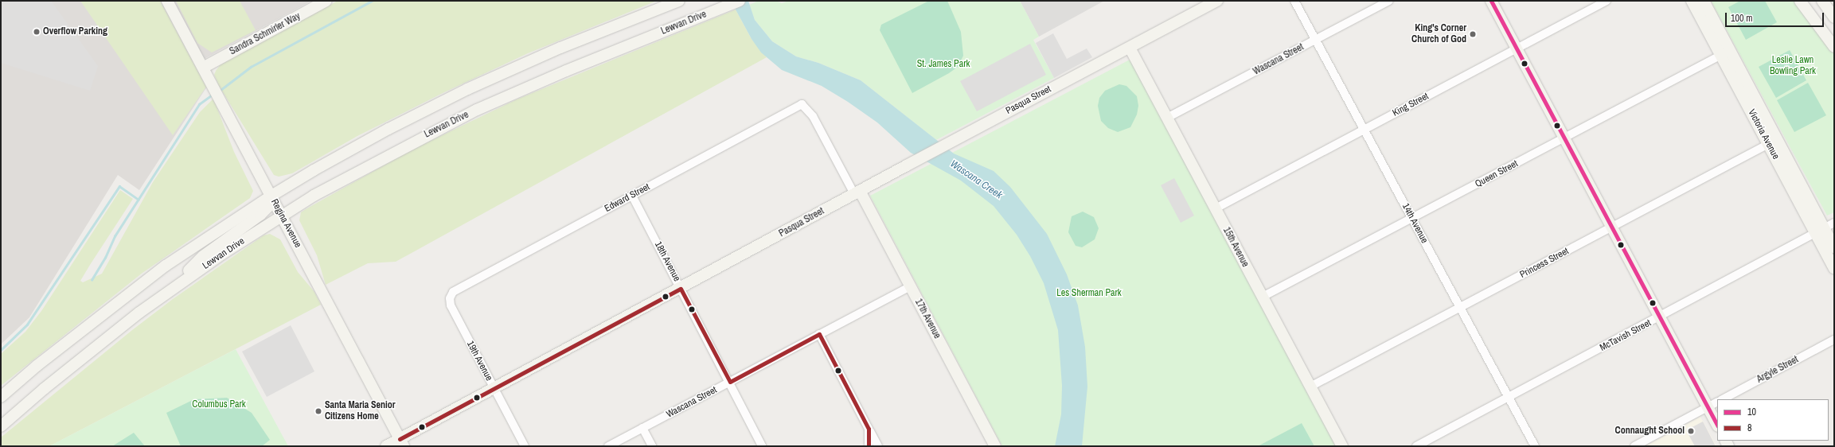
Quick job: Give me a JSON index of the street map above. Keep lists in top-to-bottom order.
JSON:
{
  "streets": {
    "street": [
      "Lewvan Drive",
      "Sandra Schmirler Way",
      "Wascana Street",
      "Pasqua Street",
      "King Street",
      "Victoria Avenue",
      "Queen Street",
      "Edward Street",
      "Regina Avenue",
      "14th Avenue",
      "15th Avenue",
      "18th Avenue",
      "Princess Street",
      "17th Avenue",
      "McTavish Street",
      "19th Avenue",
      "Argyle Street"
    ]
  },
  "crossings": [
    ["Lewvan Drive", "Regina Avenue"],
    ["Sandra Schmirler Way", "Regina Avenue"],
    ["Wascana Street", "14th Avenue"],
    ["Wascana Street", "15th Avenue"],
    ["Wascana Street", "18th Avenue"],
    ["Wascana Street", "17th Avenue"],
    ["Pasqua Street", "Regina Avenue"],
    ["Pasqua Street", "15th Avenue"],
    ["Pasqua Street", "18th Avenue"],
    ["Pasqua Street", "17th Avenue"],
    ["Pasqua Street", "19th Avenue"],
    ["King Street", "14th Avenue"],
    ["King Street", "15th Avenue"],
    ["Victoria Avenue", "Queen Street"],
    ["Victoria Avenue", "Princess Street"],
    ["Victoria Avenue", "McTavish Street"],
    ["Queen Street", "14th Avenue"],
    ["Queen Street", "15th Avenue"],
    ["Edward Street", "18th Avenue"],
    ["Edward Street", "17th Avenue"],
    ["Edward Street", "19th Avenue"],
    ["14th Avenue", "Princess Street"],
    ["14th Avenue", "McTavish Street"],
    ["15th Avenue", "Princess Street"]
  ],
  "water": ["Wascana Creek"],
  "parks": [
    "Leslie Lawn Bowling Park",
    "St. James Park",
    "Les Sherman Park",
    "Columbus Park"
  ],
  "places": [
    "Overflow Parking",
    "King's Corner Church of God",
    "Santa Maria Senior Citizens Home",
    "Connaught School"
  ],
  "lines": ["transit line 10", "transit line 8"],
  "legend": ["10", "8"],
  "scale_bar": "100 m"
}
